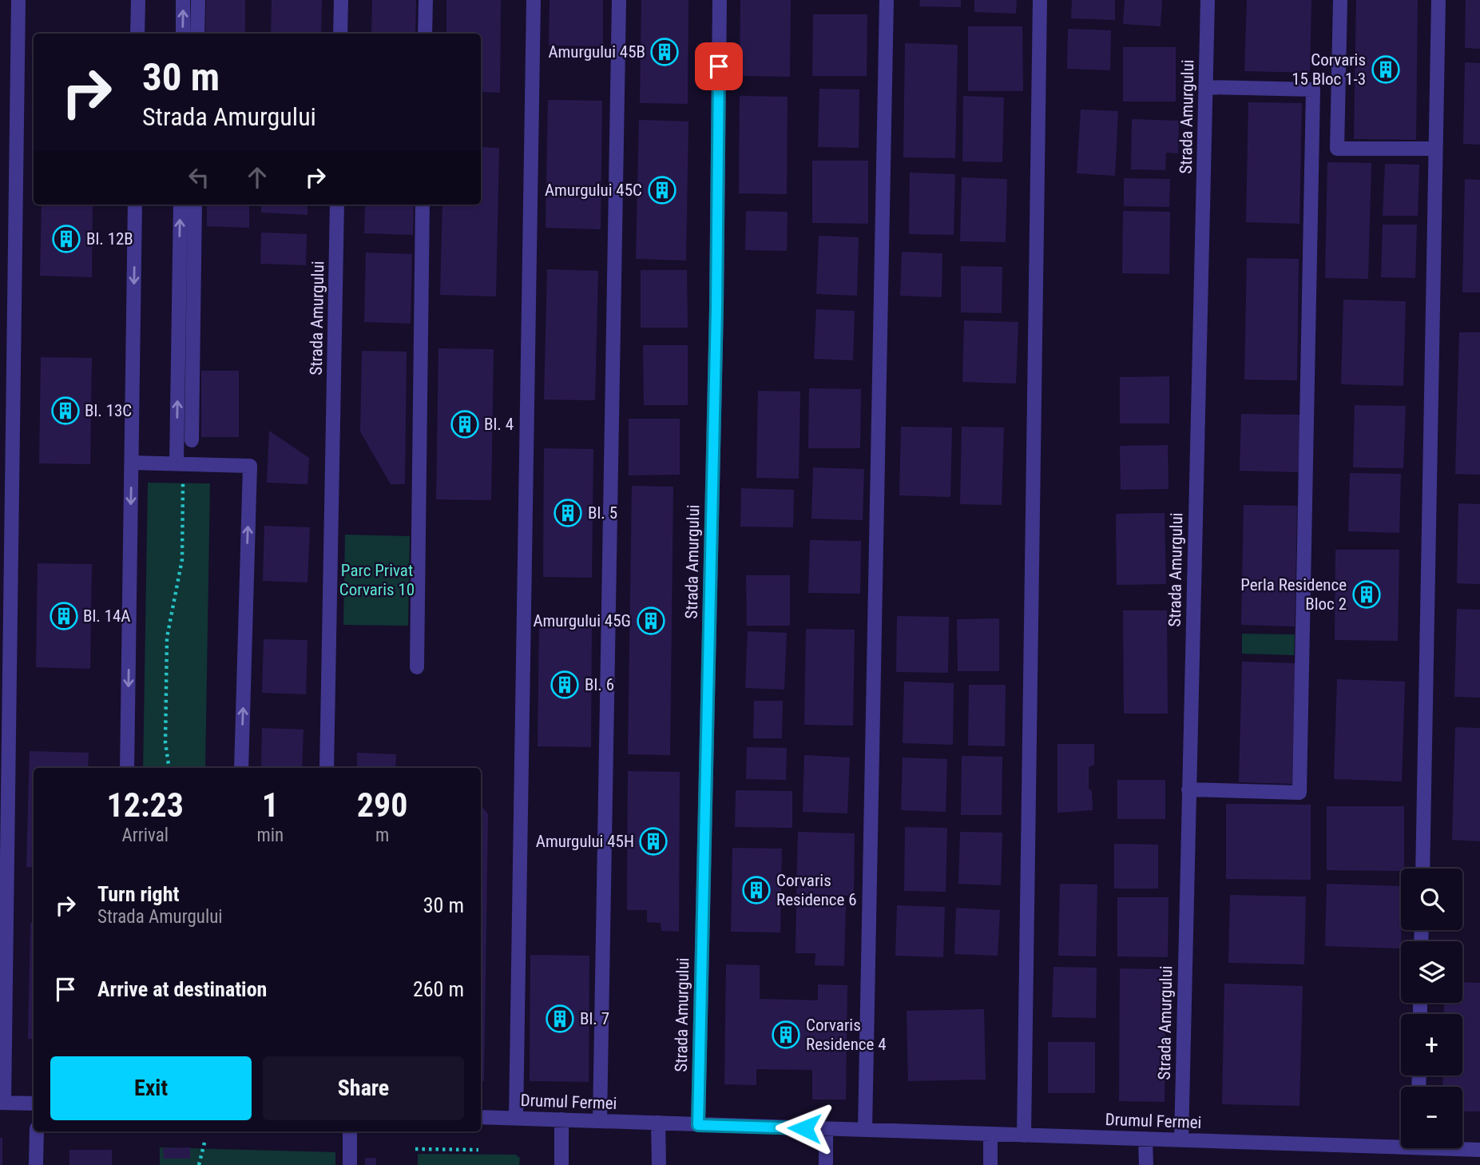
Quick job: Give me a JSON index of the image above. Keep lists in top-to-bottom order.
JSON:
{
  "streets": {
    "street": ["Strada Amurgului", "Drumul Fermei"]
  },
  "crossings": [
    ["Strada Amurgului", "Drumul Fermei"]
  ],
  "parks": ["Parc Privat Corvaris 10"],
  "places": {
    "building": [
      "Amurgului 45B",
      "Corvaris 15 Bloc 1-3",
      "Amurgului 45C",
      "Bl. 12B",
      "Bl. 13C",
      "Bl. 4",
      "Bl. 5",
      "Perla Residence Bloc 2",
      "Bl. 14A",
      "Amurgului 45G",
      "Bl. 6",
      "Amurgului 45H",
      "Corvaris Residence 6",
      "Bl. 7",
      "Corvaris Residence 4"
    ]
  },
  "page": {
    "turn": ["30 m", "Strada Amurgului"],
    "eta": [
      "12:23",
      "Arrival",
      "1",
      "min",
      "290",
      "m"
    ],
    "list": [
      {
        "name": "Turn right",
        "note": "Strada Amurgului",
        "value": "30 m"
      },
      {
        "name": "Arrive at destination",
        "value": "260 m"
      }
    ],
    "map_buttons": ["+", "−"],
    "buttons": ["Exit", "Share"]
  }
}
